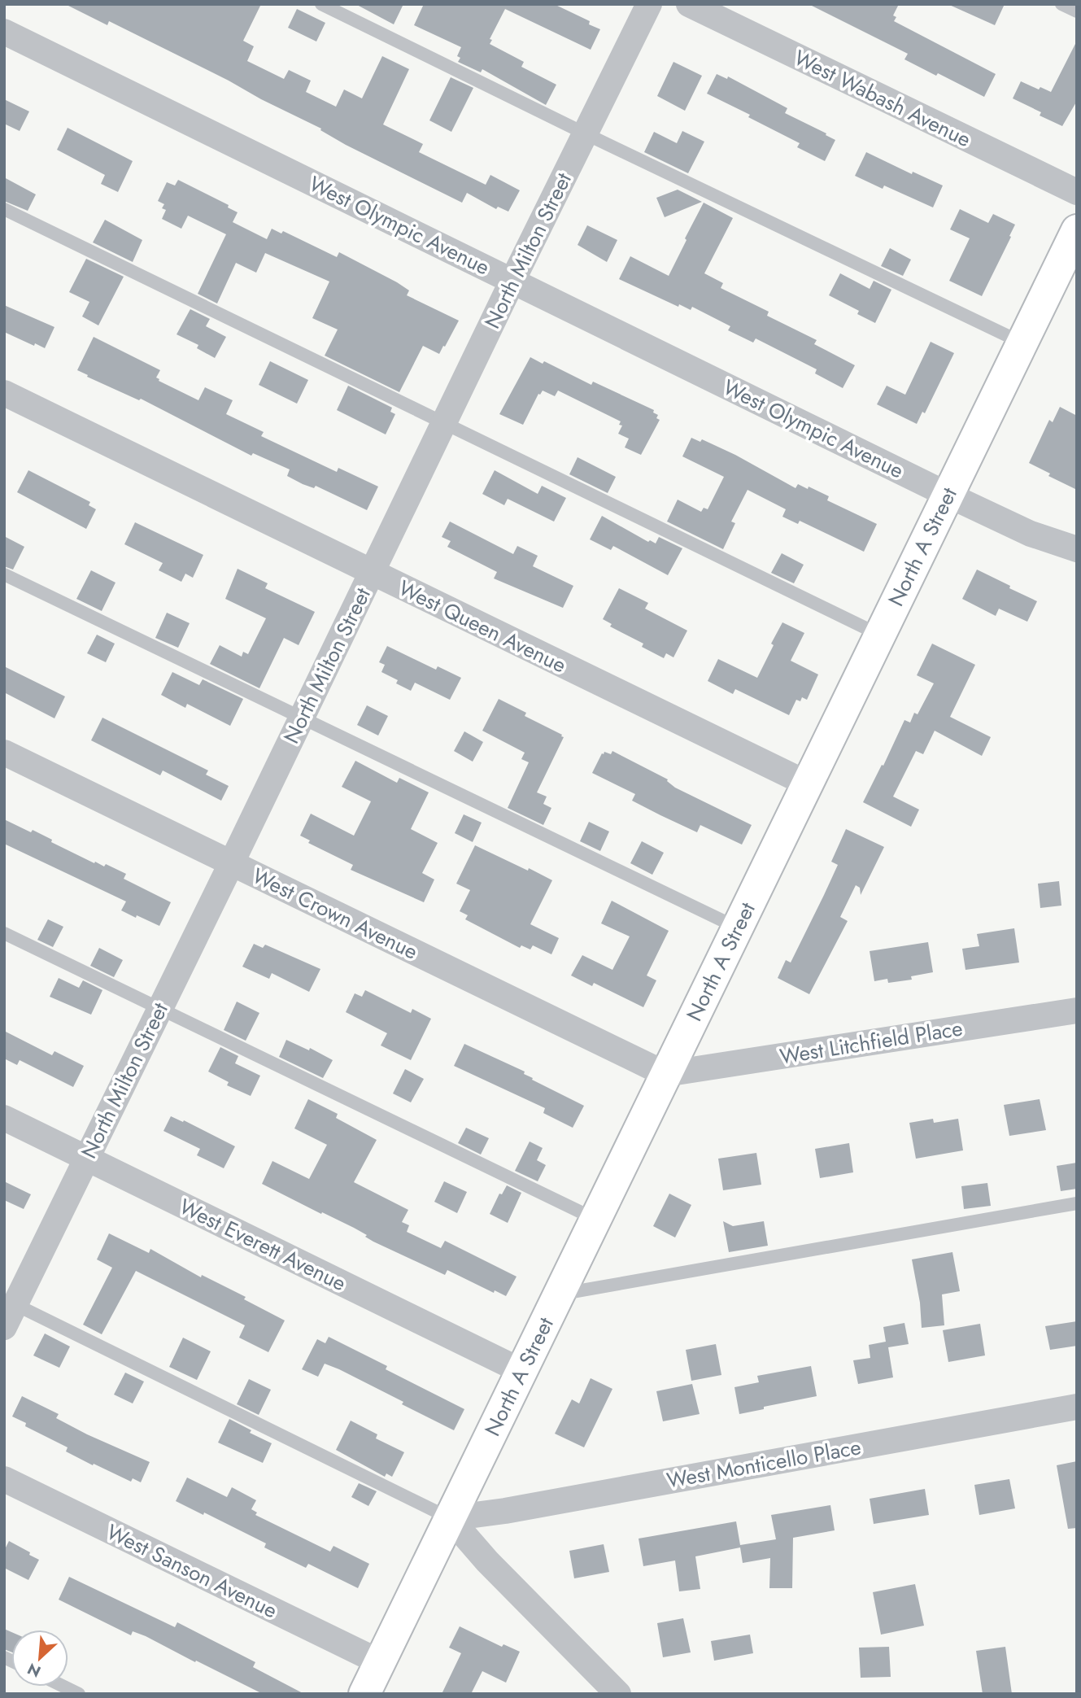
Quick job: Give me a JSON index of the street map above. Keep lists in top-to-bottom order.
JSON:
{
  "streets": {
    "street": [
      "West Wabash Avenue",
      "West Olympic Avenue",
      "North Milton Street",
      "North A Street",
      "West Queen Avenue",
      "West Crown Avenue",
      "West Litchfield Place",
      "West Everett Avenue",
      "West Monticello Place",
      "West Sanson Avenue"
    ]
  },
  "crossings": [
    ["West Olympic Avenue", "North Milton Street"],
    ["West Olympic Avenue", "North A Street"],
    ["North Milton Street", "West Queen Avenue"],
    ["North Milton Street", "West Crown Avenue"],
    ["North Milton Street", "West Everett Avenue"],
    ["North A Street", "West Queen Avenue"],
    ["North A Street", "West Crown Avenue"],
    ["North A Street", "West Litchfield Place"],
    ["North A Street", "West Everett Avenue"],
    ["North A Street", "West Monticello Place"],
    ["North A Street", "West Sanson Avenue"],
    ["West Crown Avenue", "West Litchfield Place"]
  ],
  "north": "bottom left"
}
